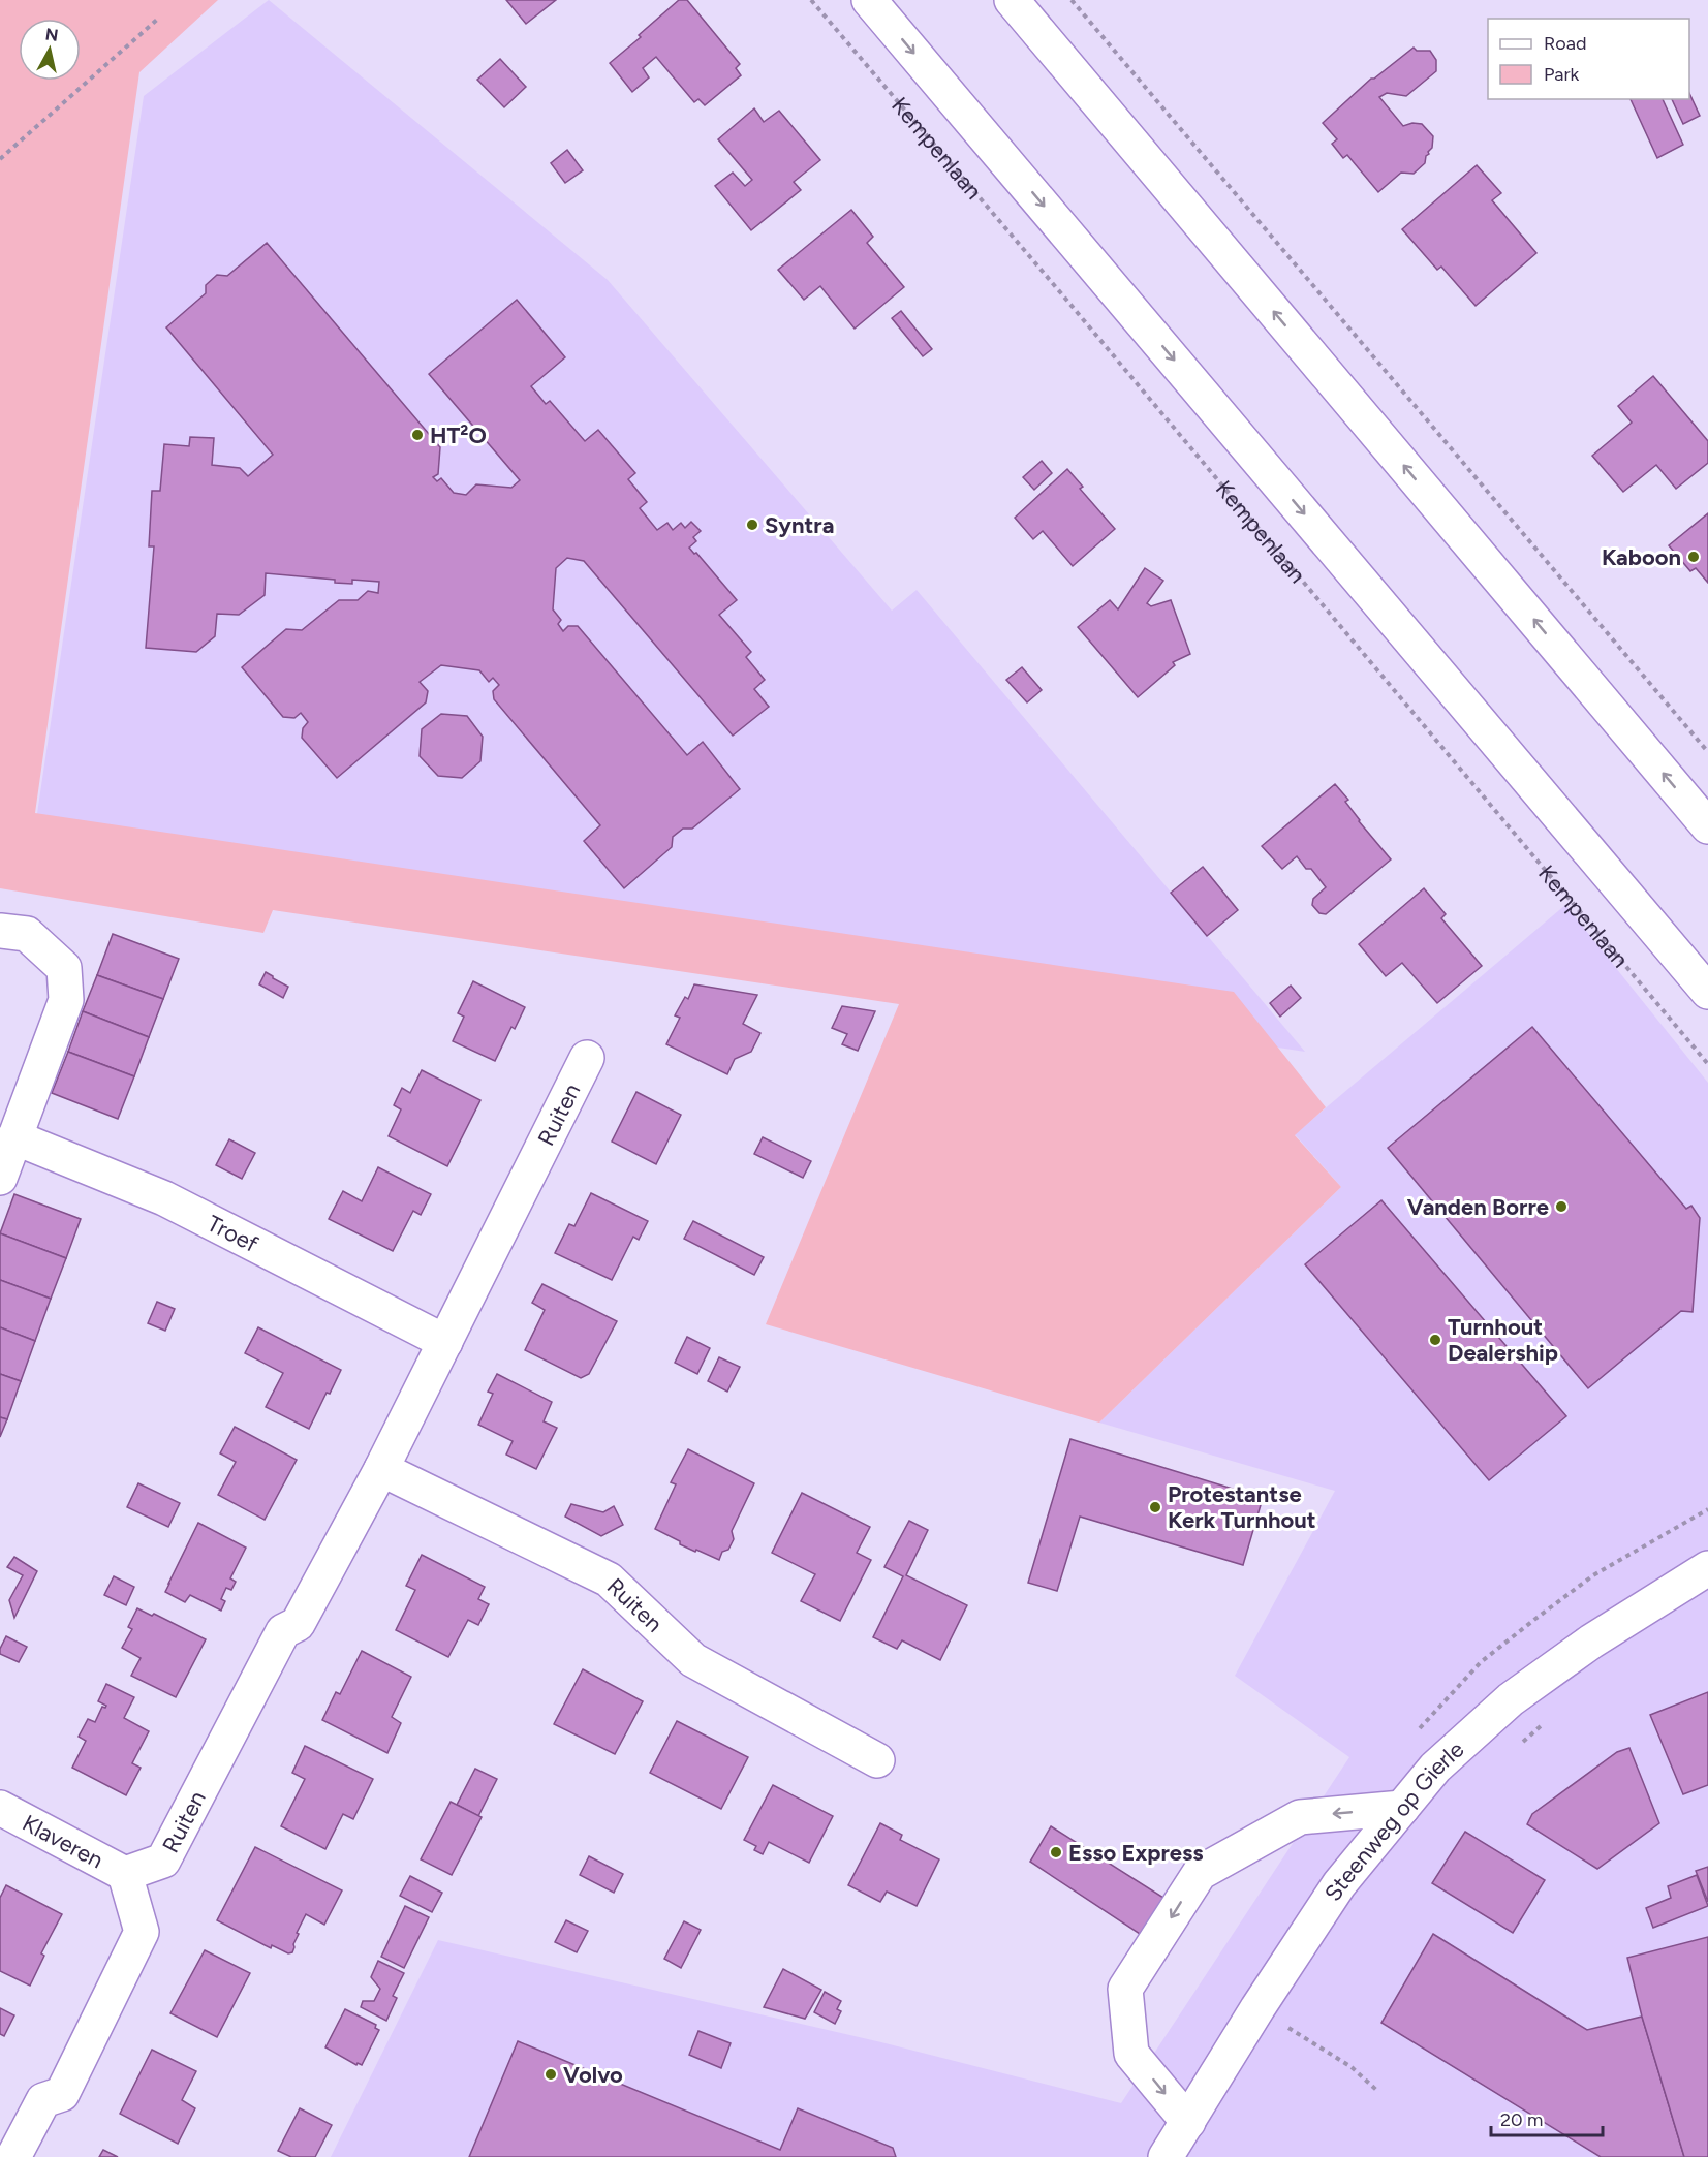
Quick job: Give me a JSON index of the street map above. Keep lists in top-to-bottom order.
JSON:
{
  "streets": {
    "main road": [
      "Kempenlaan",
      "Ruiten",
      "Troef",
      "Steenweg op Gierle",
      "Klaveren"
    ]
  },
  "crossings": [
    ["Ruiten", "Troef"],
    ["Ruiten", "Klaveren"]
  ],
  "places": [
    "HT²O",
    "Syntra",
    "Kaboon",
    "Vanden Borre",
    "Turnhout Dealership",
    "Protestantse Kerk Turnhout",
    "Esso Express",
    "Volvo"
  ],
  "legend": ["Road", "Park"],
  "scale_bar": "20 m",
  "north": "top"
}
